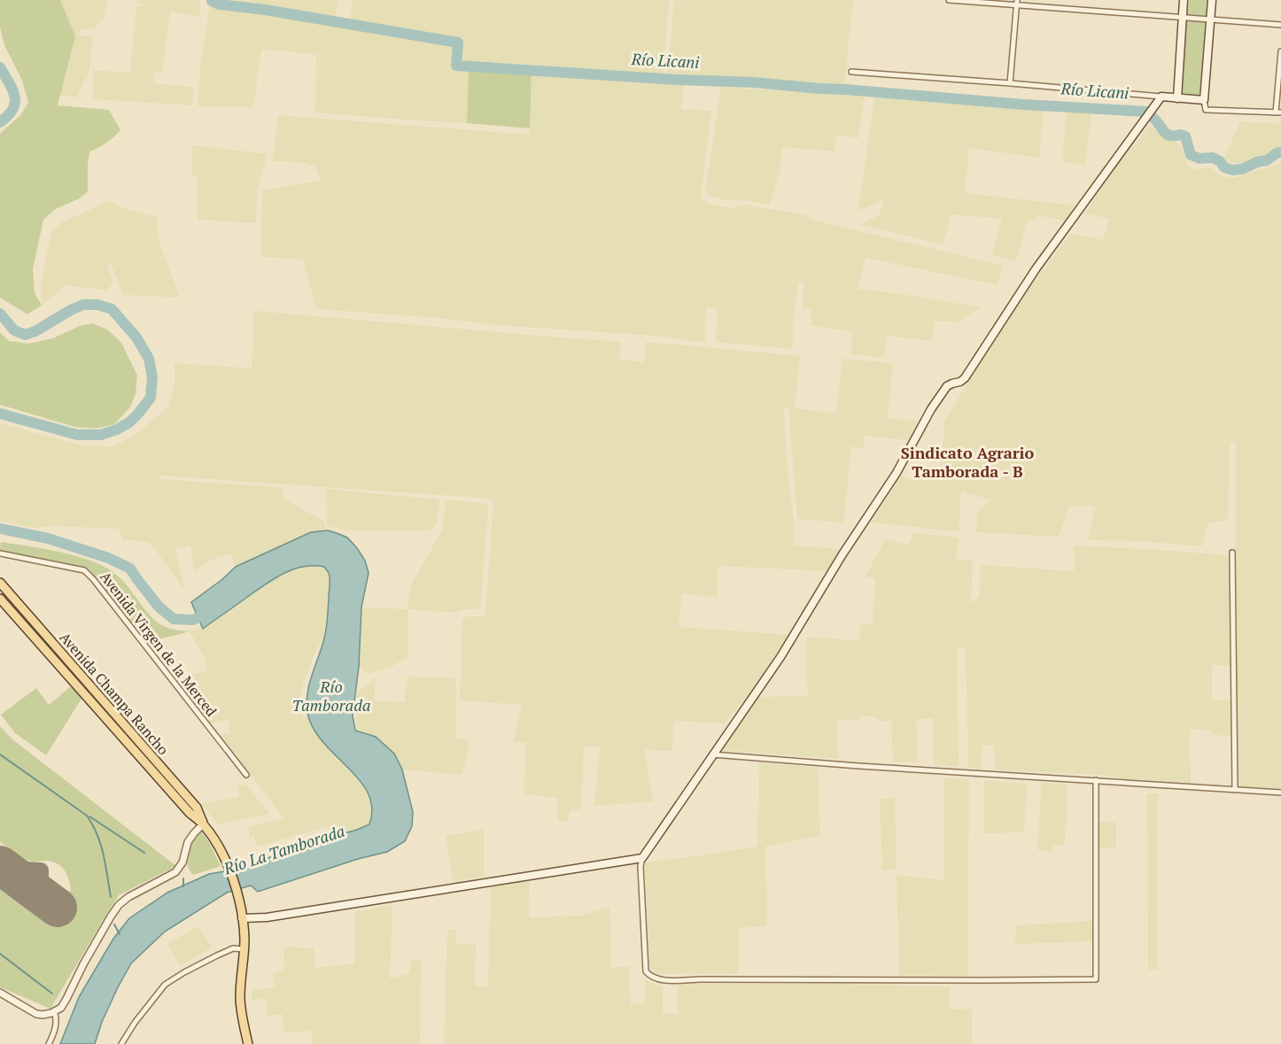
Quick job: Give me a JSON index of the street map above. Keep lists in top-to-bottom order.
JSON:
{
  "streets": {
    "main road": ["Avenida Champa Rancho"],
    "street": ["Avenida Virgen de la Merced"]
  },
  "districts": ["Sindicato Agrario Tamborada - B"],
  "water": ["Río Licani", "Río Tamborada", "Río La Tamborada"]
}
